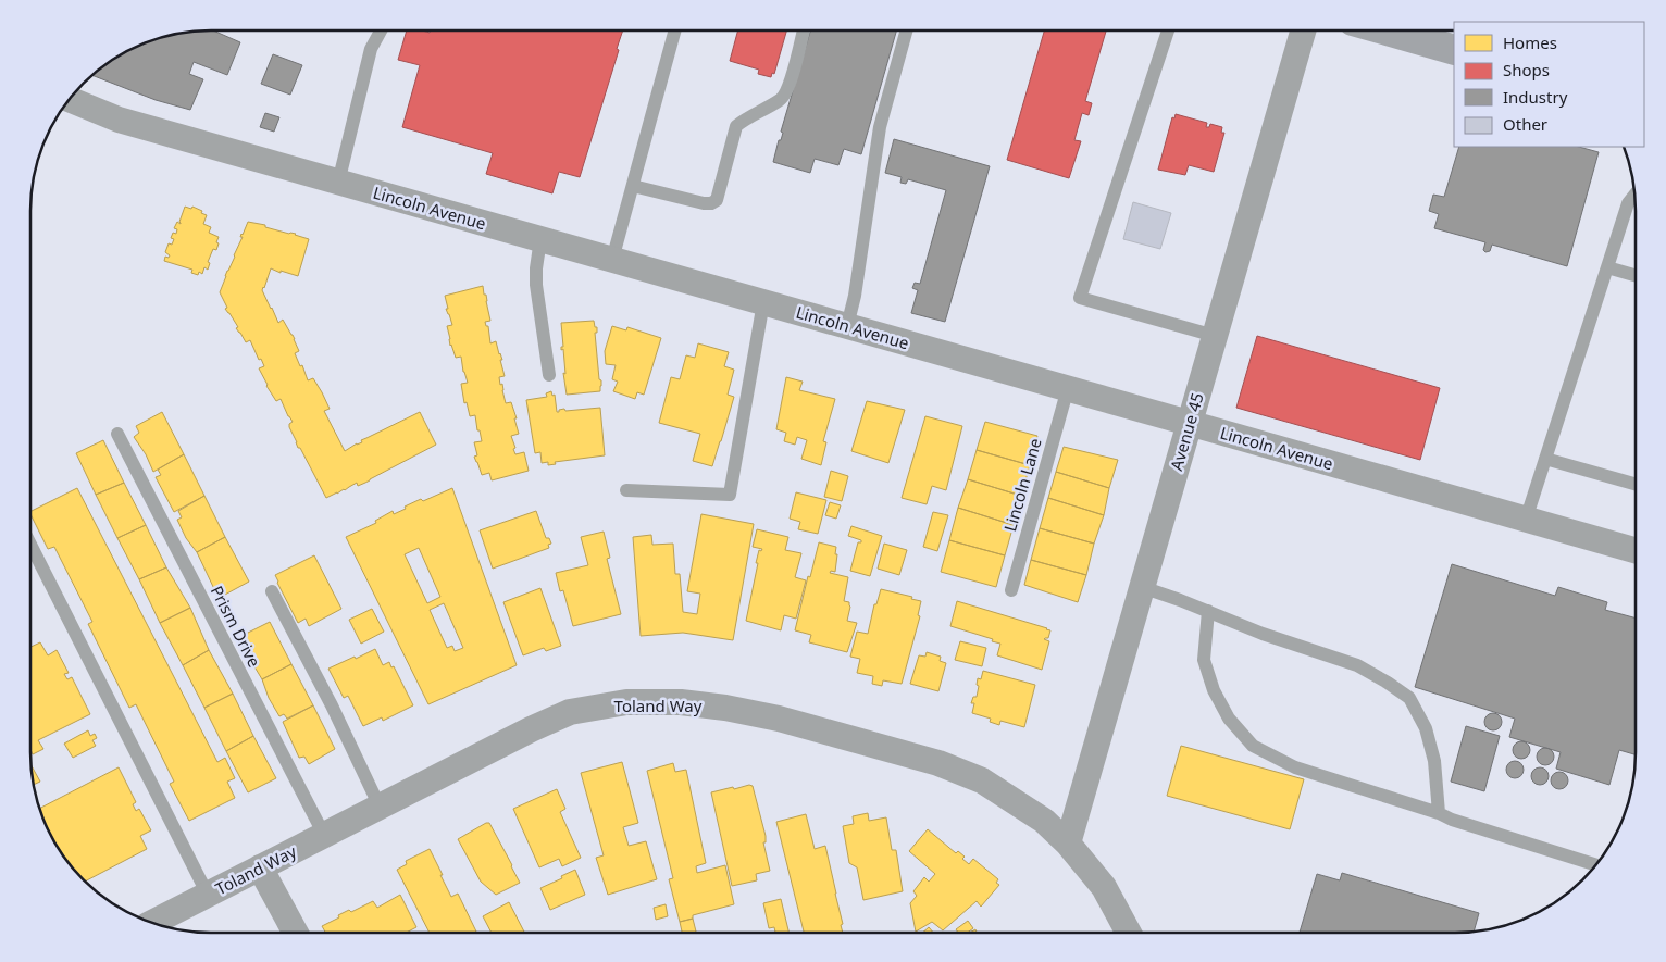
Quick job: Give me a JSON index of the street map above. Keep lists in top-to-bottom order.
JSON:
{
  "streets": {
    "street": ["Lincoln Avenue", "Avenue 45", "Toland Way"],
    "lane": ["Lincoln Lane", "Prism Drive"]
  },
  "crossings": [
    ["Lincoln Avenue", "Avenue 45"],
    ["Lincoln Avenue", "Lincoln Lane"],
    ["Avenue 45", "Toland Way"],
    ["Prism Drive", "Toland Way"]
  ],
  "legend": [
    "Homes",
    "Shops",
    "Industry",
    "Other"
  ]
}
